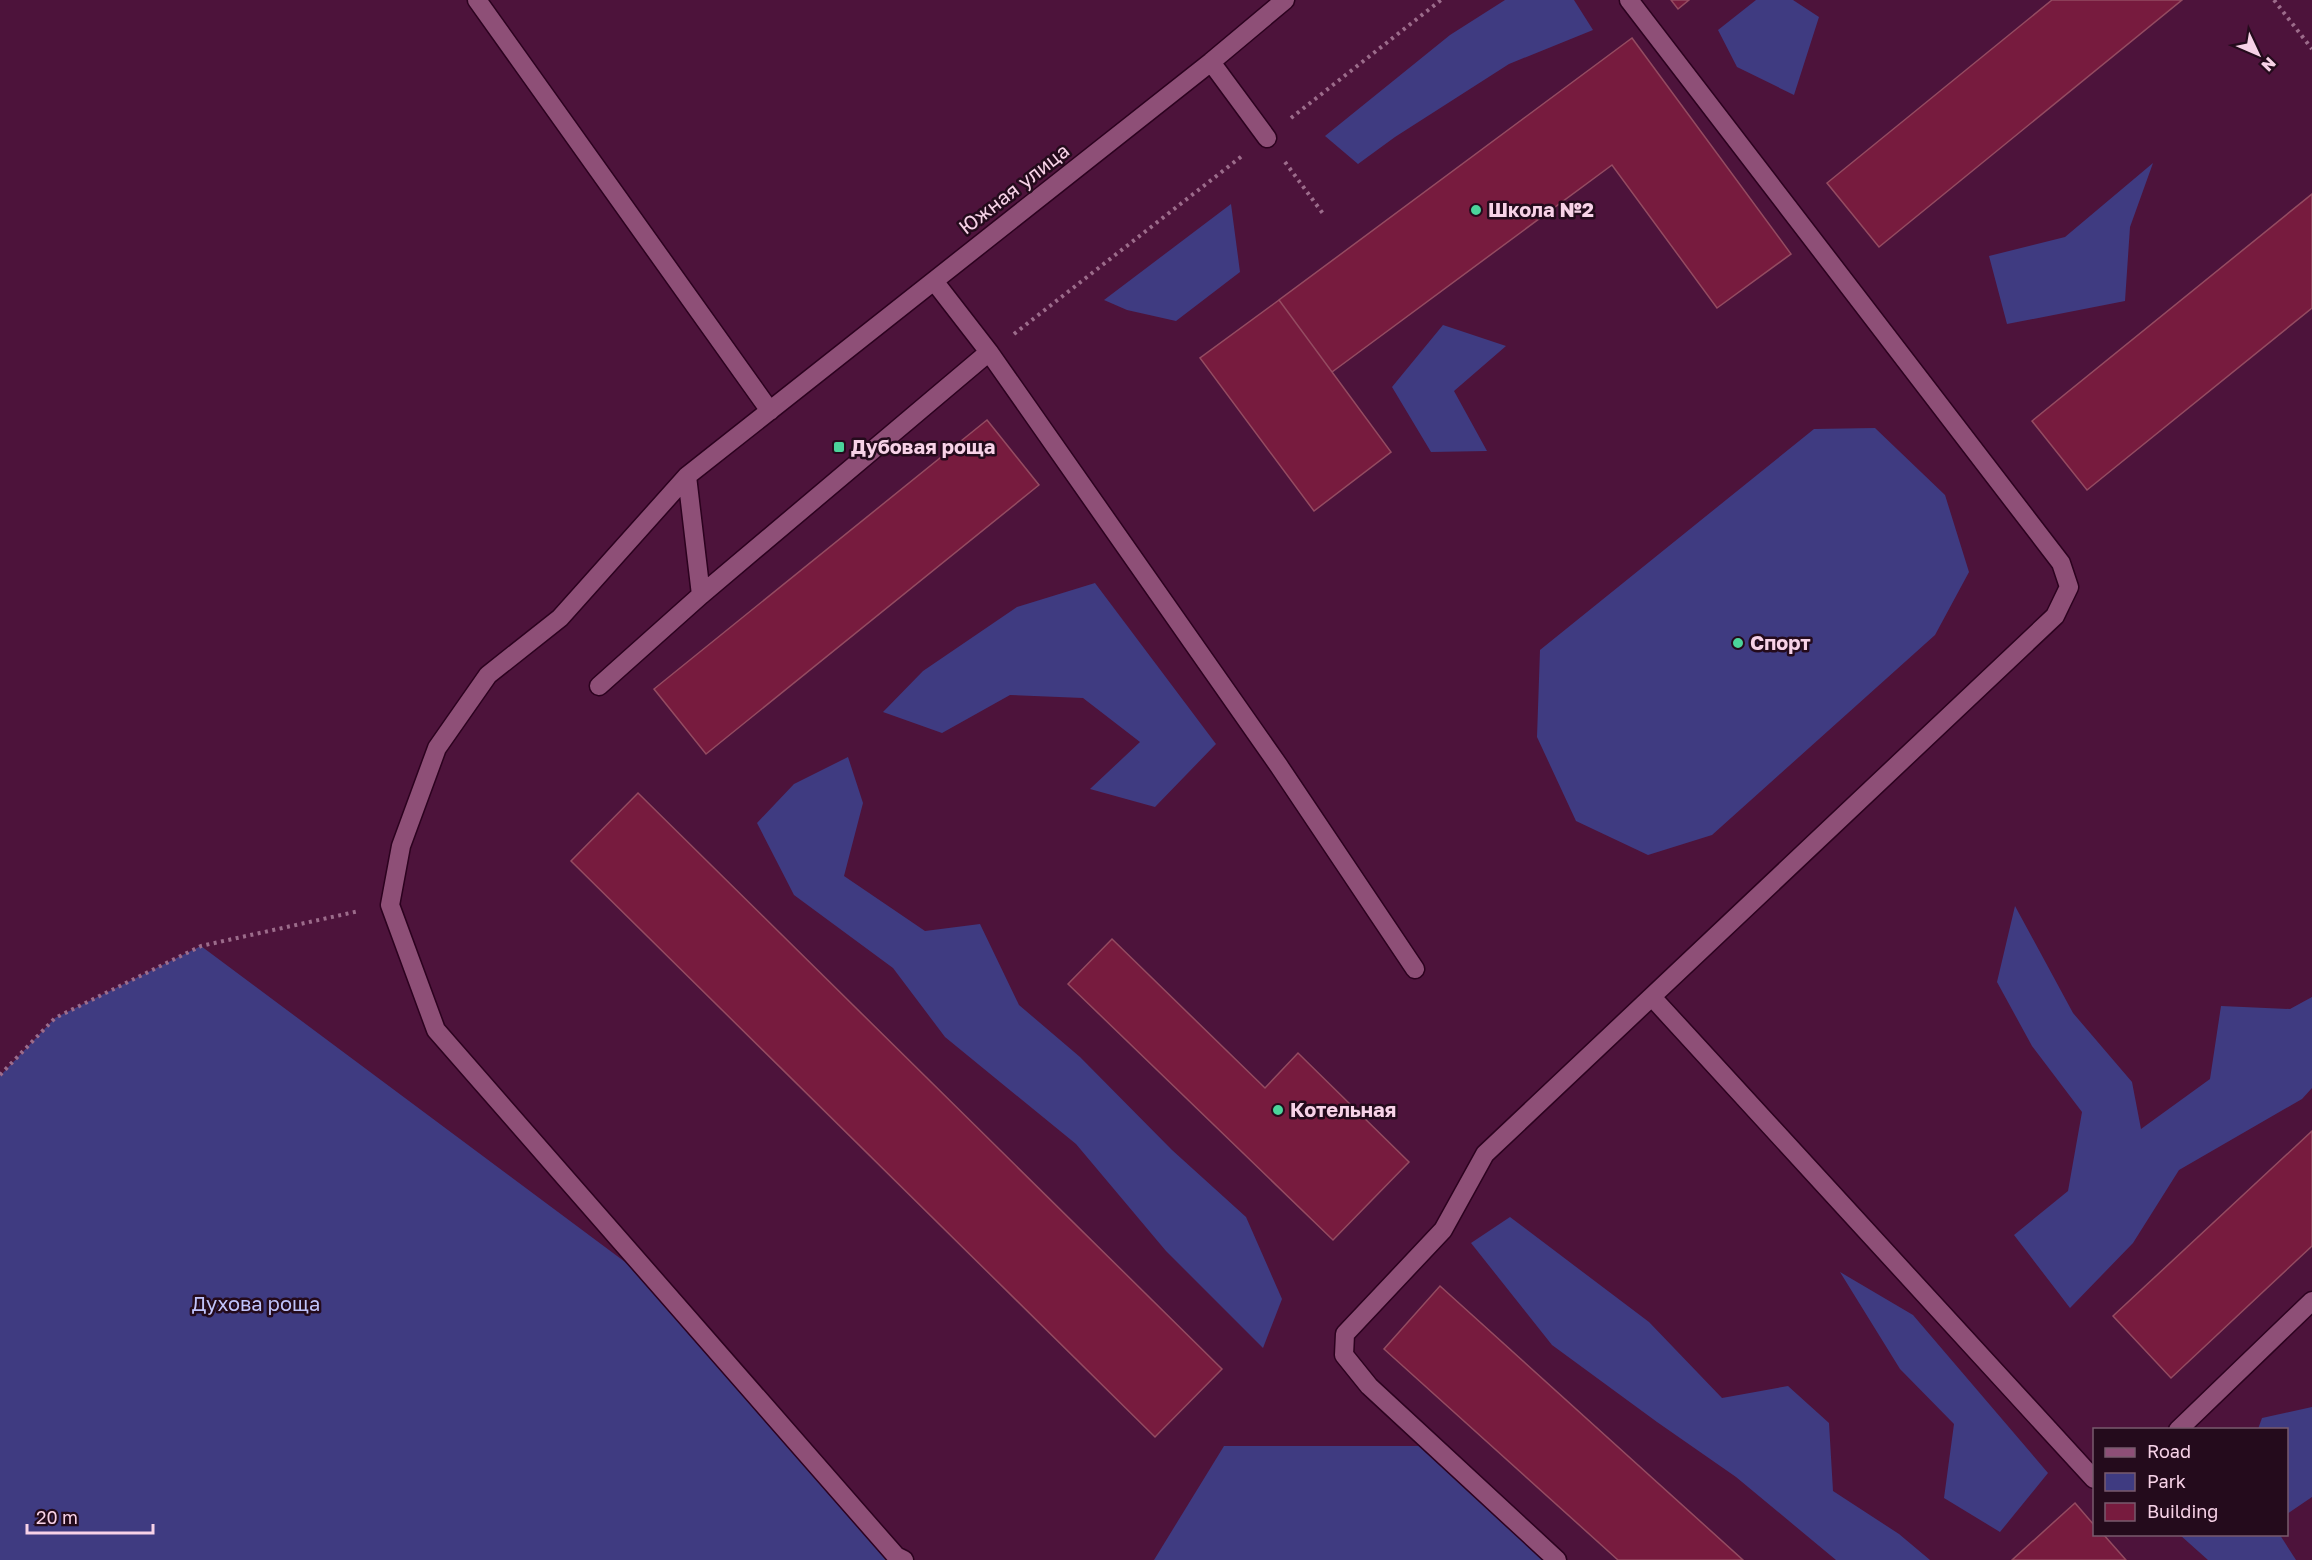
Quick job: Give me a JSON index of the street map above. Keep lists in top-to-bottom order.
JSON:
{
  "streets": {
    "street": ["Южная улица"]
  },
  "parks": ["Духова роща"],
  "places": {
    "other": ["Школа №2", "Спорт", "Котельная"],
    "transit": ["Дубовая роща"]
  },
  "legend": ["Road", "Park", "Building"],
  "scale_bar": "20 m",
  "north": "bottom right"
}
